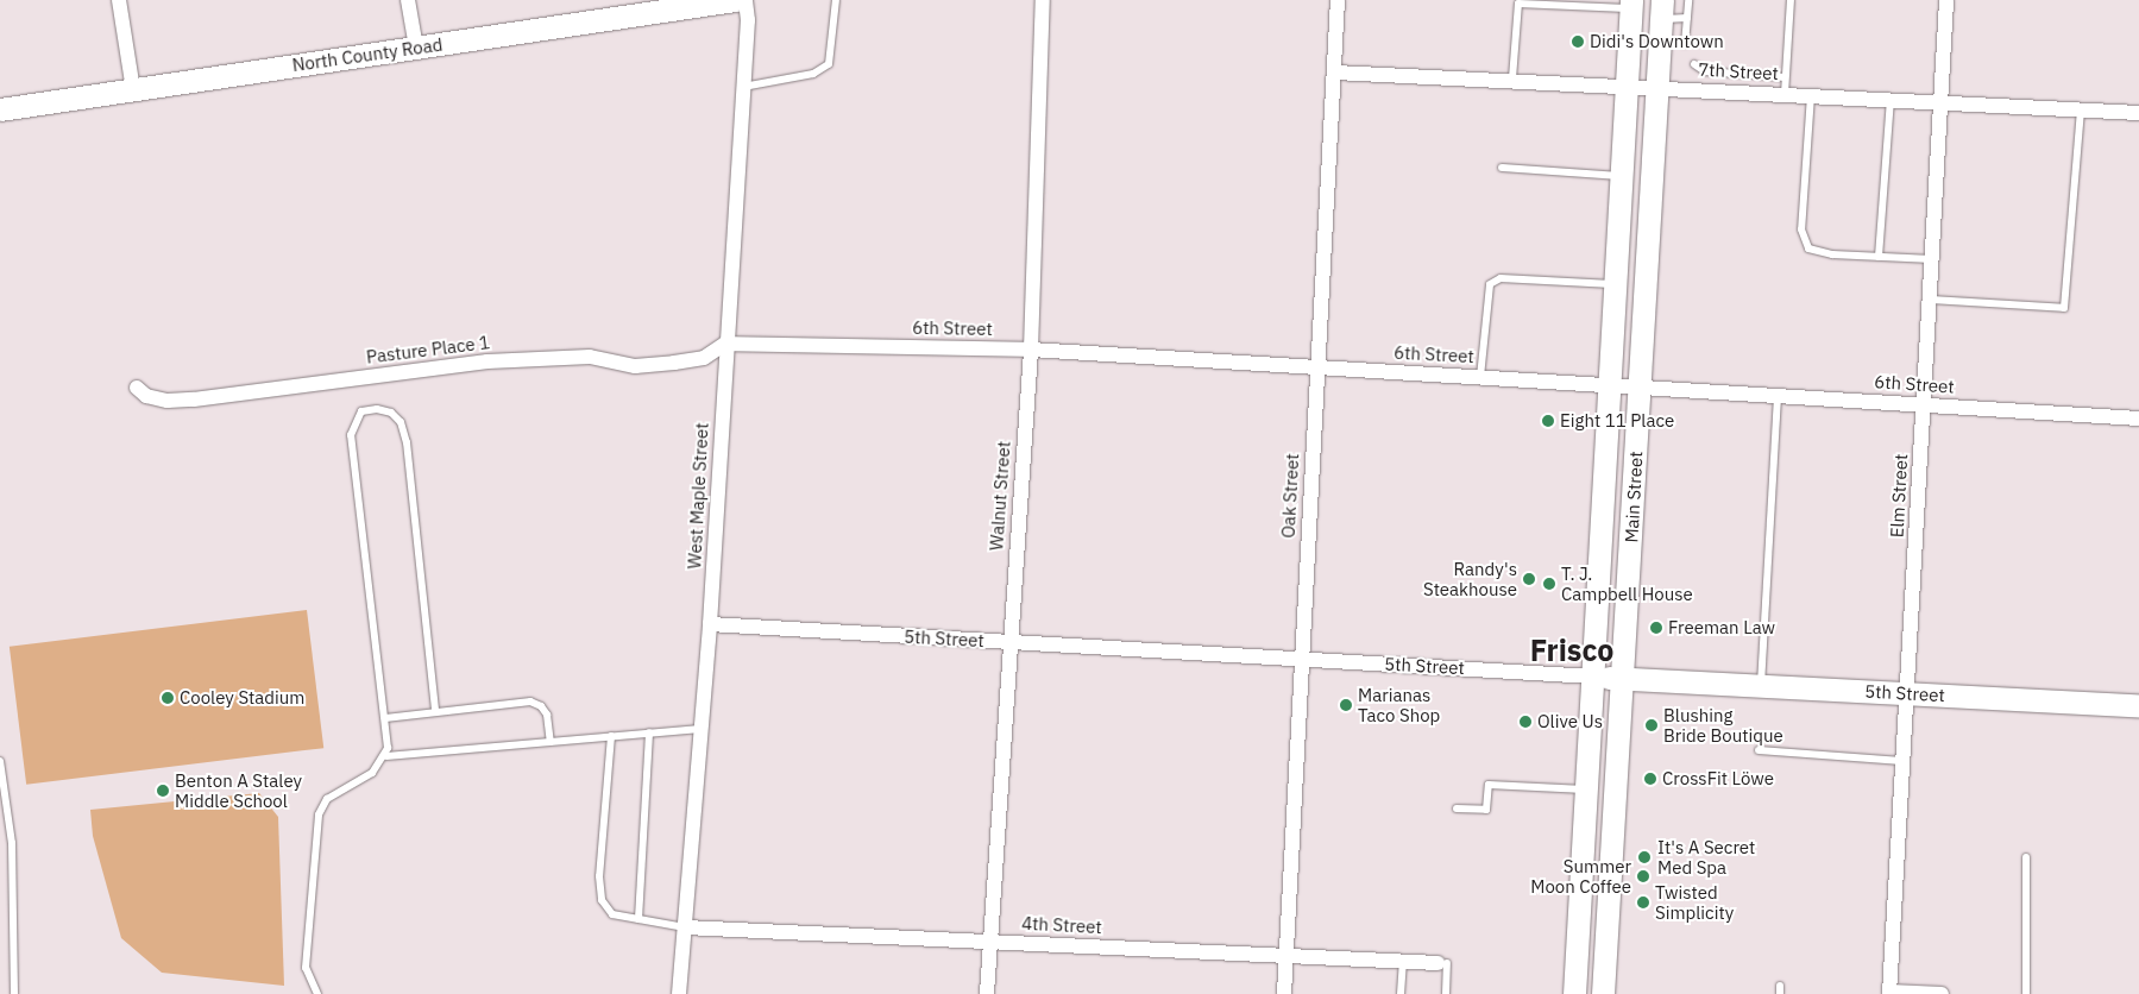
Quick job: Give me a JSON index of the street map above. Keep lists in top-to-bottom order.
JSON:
{
  "streets": {
    "main road": ["North County Road", "Main Street", "5th Street"],
    "street": [
      "7th Street",
      "6th Street",
      "Pasture Place 1",
      "West Maple Street",
      "Walnut Street",
      "Oak Street",
      "Elm Street",
      "4th Street"
    ]
  },
  "crossings": [
    ["7th Street", "Oak Street"],
    ["7th Street", "Elm Street"],
    ["7th Street", "Main Street"],
    ["6th Street", "Pasture Place 1"],
    ["6th Street", "West Maple Street"],
    ["6th Street", "Walnut Street"],
    ["6th Street", "Oak Street"],
    ["6th Street", "Elm Street"],
    ["6th Street", "Main Street"],
    ["Pasture Place 1", "West Maple Street"],
    ["West Maple Street", "5th Street"],
    ["West Maple Street", "4th Street"],
    ["Walnut Street", "5th Street"],
    ["Walnut Street", "4th Street"],
    ["Oak Street", "5th Street"],
    ["Oak Street", "4th Street"],
    ["Elm Street", "5th Street"],
    ["Main Street", "5th Street"]
  ],
  "districts": ["Frisco"],
  "places": [
    "Didi's Downtown",
    "Eight 11 Place",
    "Randy's Steakhouse",
    "T. J. Campbell House",
    "Freeman Law",
    "Cooley Stadium",
    "Marianas Taco Shop",
    "Olive Us",
    "Blushing Bride Boutique",
    "CrossFit Löwe",
    "Benton A Staley Middle School",
    "It's A Secret Med Spa",
    "Summer Moon Coffee",
    "Twisted Simplicity"
  ]
}
